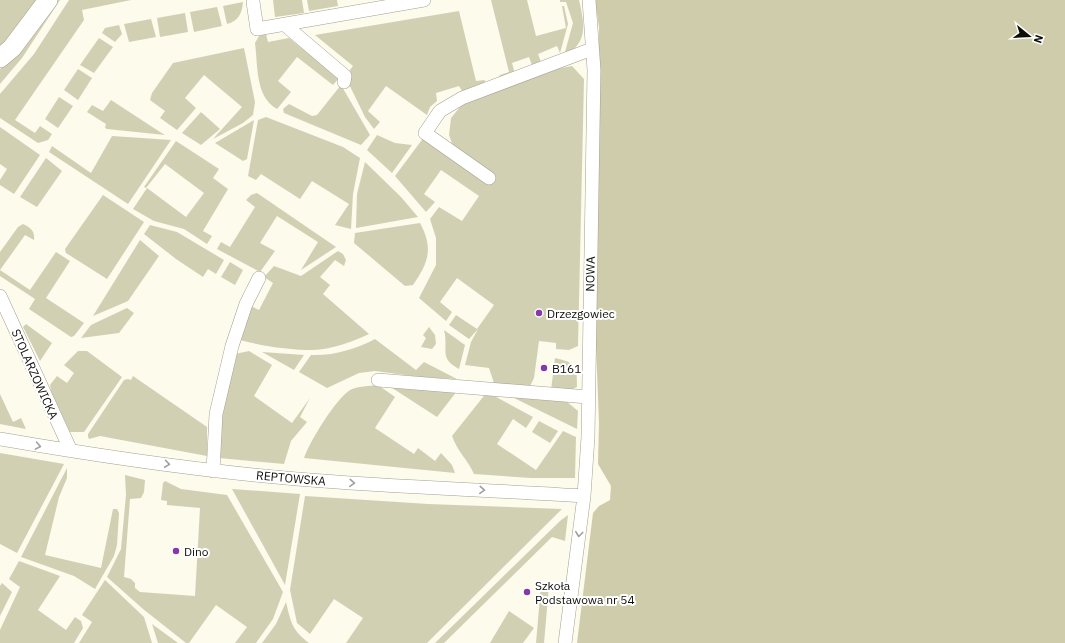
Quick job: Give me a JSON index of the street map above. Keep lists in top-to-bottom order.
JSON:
{
  "streets": {
    "street": ["NOWA", "STOLARZOWICKA", "REPTOWSKA"]
  },
  "crossings": [
    ["NOWA", "REPTOWSKA"],
    ["STOLARZOWICKA", "REPTOWSKA"]
  ],
  "places": [
    "Drzezgowiec",
    "B161",
    "Dino",
    "Szkoła Podstawowa nr 54"
  ],
  "north": "right"
}
